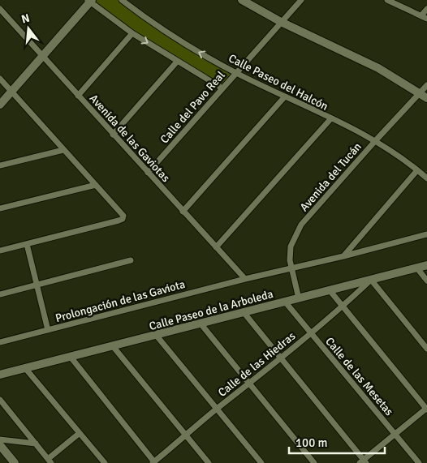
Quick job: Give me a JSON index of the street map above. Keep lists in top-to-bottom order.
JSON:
{
  "streets": {
    "street": [
      "Calle Paseo del Halcón",
      "Calle del Pavo Real",
      "Avenida de las Gaviotas",
      "Avenida del Tucán",
      "Prolongación de las Gaviota",
      "Calle Paseo de la Arboleda",
      "Calle de las Hiedras",
      "Calle de las Mesetas"
    ]
  },
  "crossings": [
    ["Calle Paseo del Halcón", "Calle del Pavo Real"],
    ["Calle Paseo del Halcón", "Avenida del Tucán"],
    ["Calle del Pavo Real", "Avenida de las Gaviotas"],
    ["Avenida de las Gaviotas", "Prolongación de las Gaviota"],
    ["Avenida del Tucán", "Prolongación de las Gaviota"],
    ["Avenida del Tucán", "Calle Paseo de la Arboleda"],
    ["Calle Paseo de la Arboleda", "Calle de las Hiedras"],
    ["Calle Paseo de la Arboleda", "Calle de las Mesetas"],
    ["Calle de las Hiedras", "Calle de las Mesetas"]
  ],
  "scale_bar": "100 m",
  "north": "top"
}
